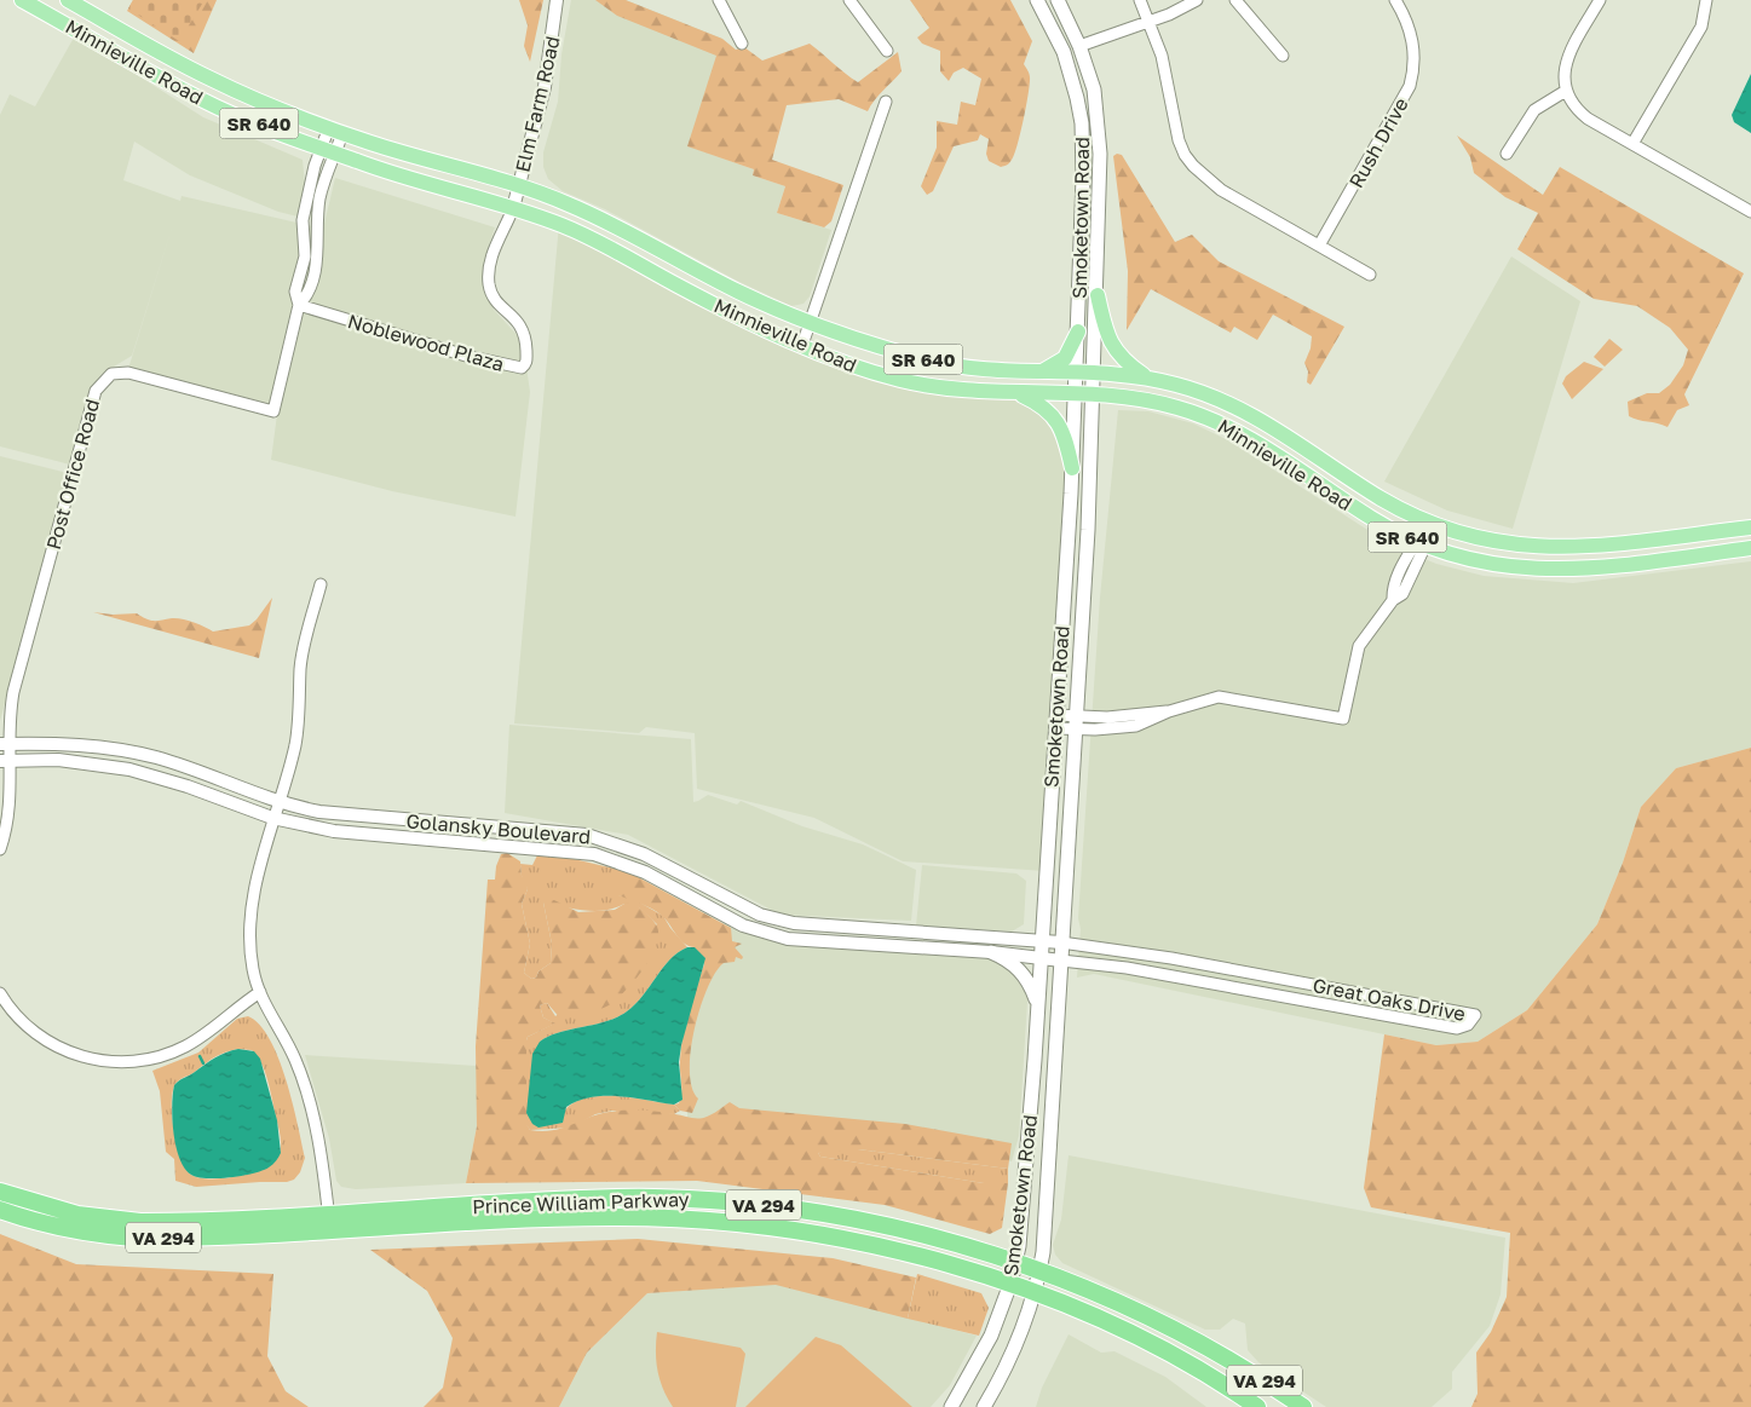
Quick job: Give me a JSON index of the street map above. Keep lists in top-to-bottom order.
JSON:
{
  "streets": {
    "highway": ["Prince William Parkway", "VA 294"],
    "main road": ["Minnieville Road", "SR 640", "Smoketown Road"],
    "street": [
      "Elm Farm Road",
      "Rush Drive",
      "Noblewood Plaza",
      "Post Office Road",
      "Golansky Boulevard",
      "Great Oaks Drive"
    ]
  },
  "crossings": [
    ["Minnieville Road", "Elm Farm Road"],
    ["Minnieville Road", "Smoketown Road"],
    ["Minnieville Road", "Noblewood Plaza"],
    ["Elm Farm Road", "Noblewood Plaza"],
    ["Smoketown Road", "Golansky Boulevard"],
    ["Smoketown Road", "Great Oaks Drive"],
    ["Smoketown Road", "Prince William Parkway"],
    ["Noblewood Plaza", "Post Office Road"],
    ["Post Office Road", "Golansky Boulevard"],
    ["Golansky Boulevard", "Great Oaks Drive"]
  ]
}
